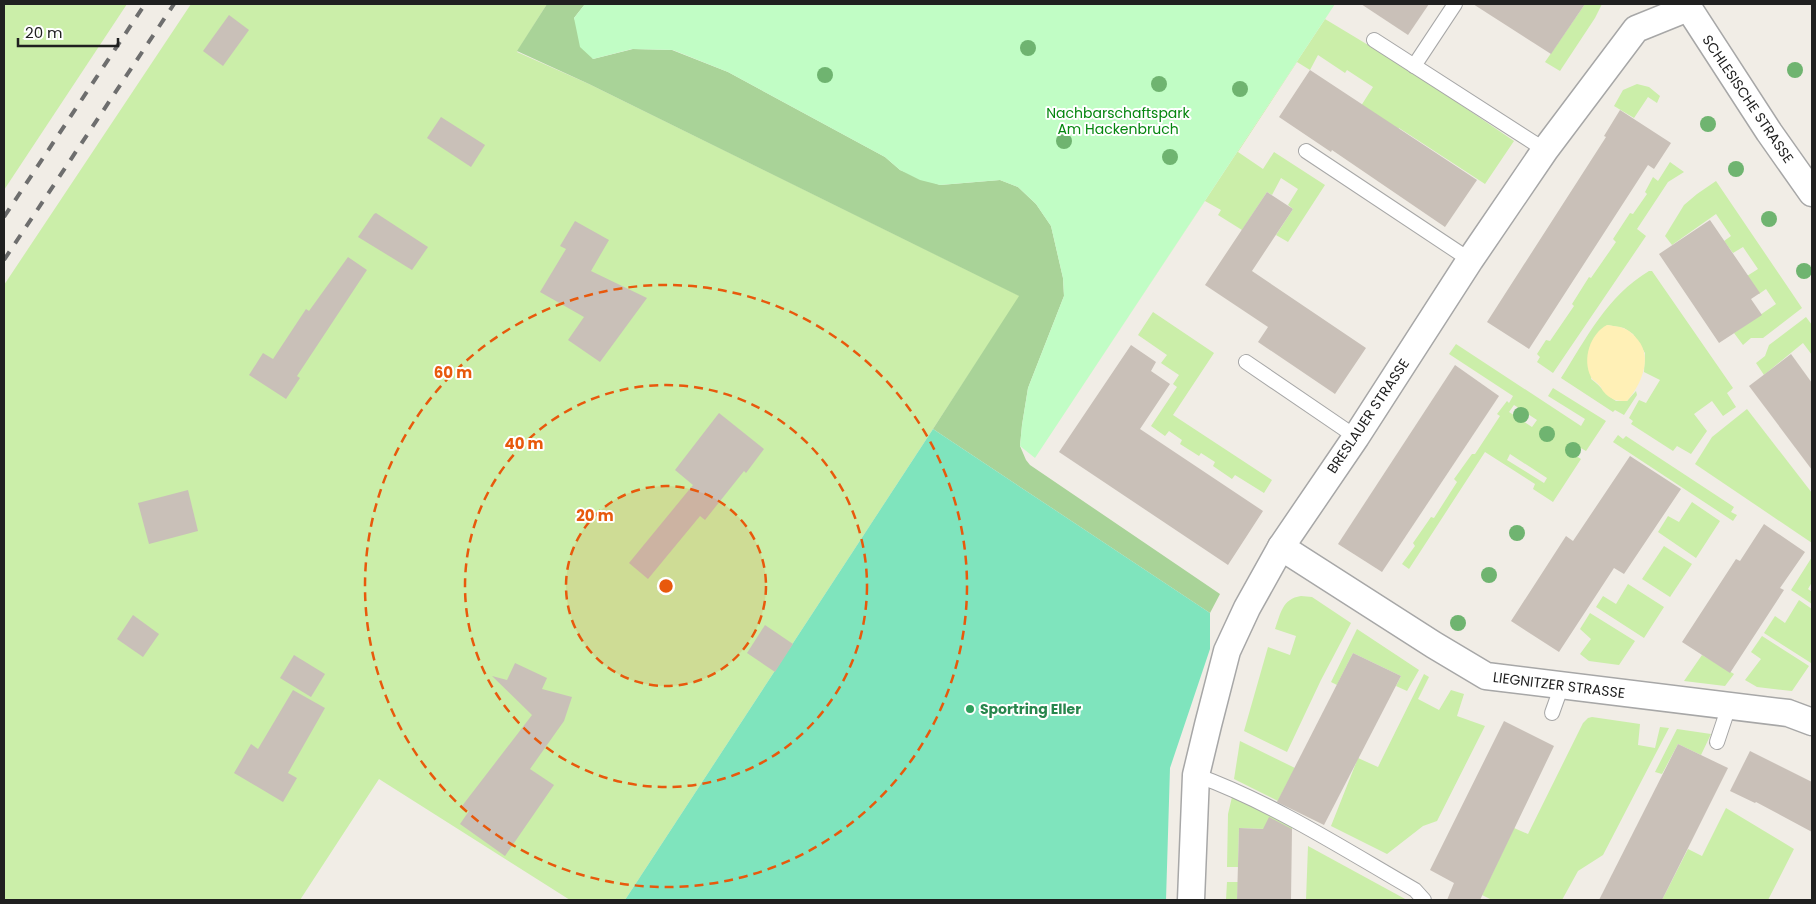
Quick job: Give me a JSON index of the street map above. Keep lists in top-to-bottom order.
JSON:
{
  "streets": {
    "street": ["SCHLESISCHE STRASSE", "BRESLAUER STRASSE", "LIEGNITZER STRASSE"]
  },
  "crossings": [
    ["SCHLESISCHE STRASSE", "BRESLAUER STRASSE"],
    ["BRESLAUER STRASSE", "LIEGNITZER STRASSE"]
  ],
  "parks": ["Nachbarschaftspark Am Hackenbruch"],
  "places": ["Sportring Eller"],
  "scale_bar": "20 m",
  "rings": ["60 m", "40 m", "20 m"]
}
